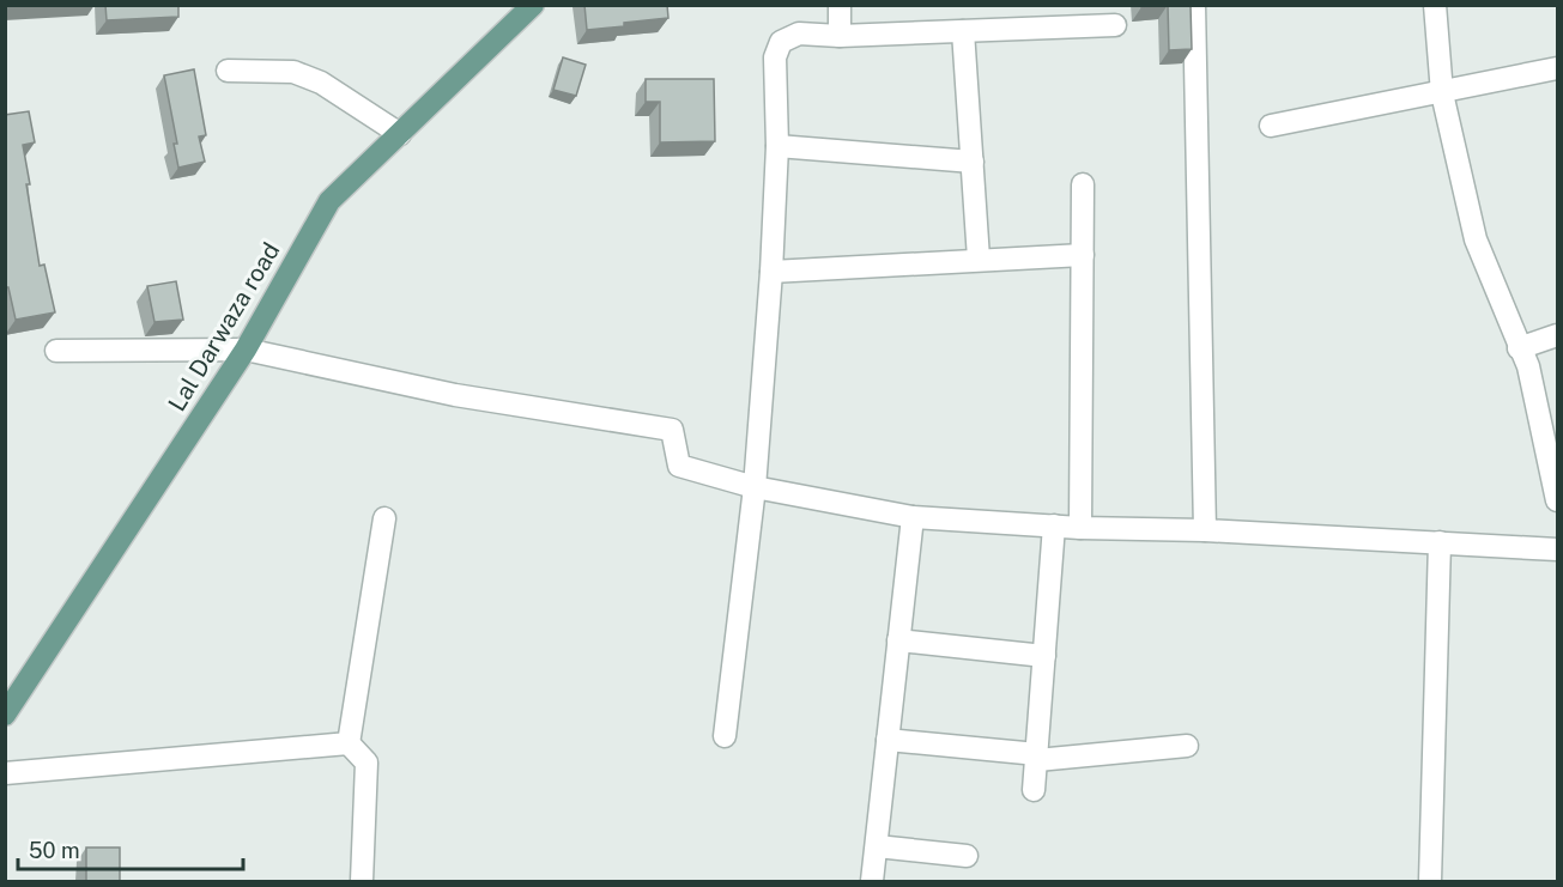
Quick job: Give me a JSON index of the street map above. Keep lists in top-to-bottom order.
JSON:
{
  "streets": {
    "main road": ["Lal Darwaza road"]
  },
  "scale_bar": "50 m"
}
